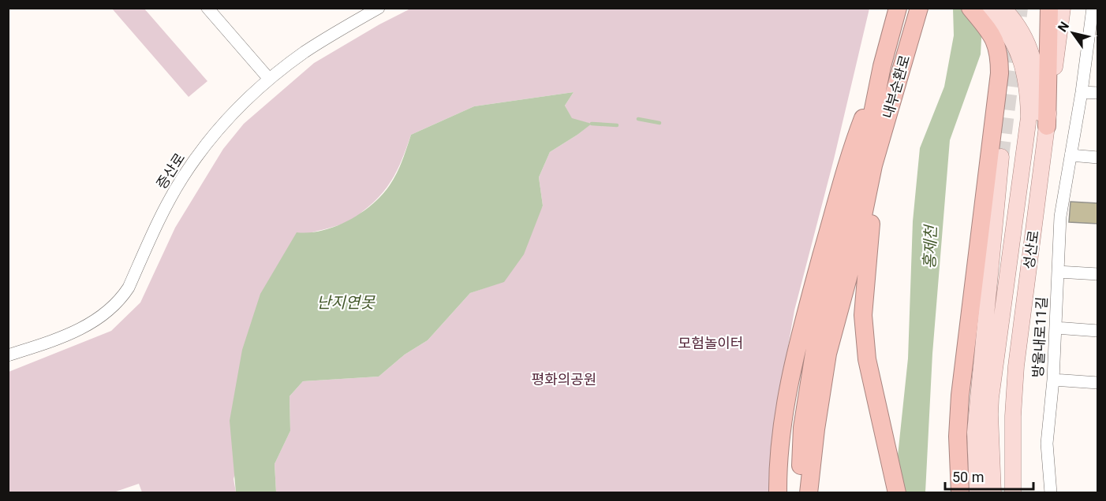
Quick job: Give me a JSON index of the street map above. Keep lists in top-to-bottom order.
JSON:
{
  "streets": {
    "highway": ["내부순환로"],
    "main road": ["성산로"],
    "street": ["증산로", "방울내로11길"]
  },
  "water": ["홍제천", "난지연못"],
  "parks": ["모험놀이터", "평화의공원"],
  "scale_bar": "50 m",
  "north": "top left"
}
